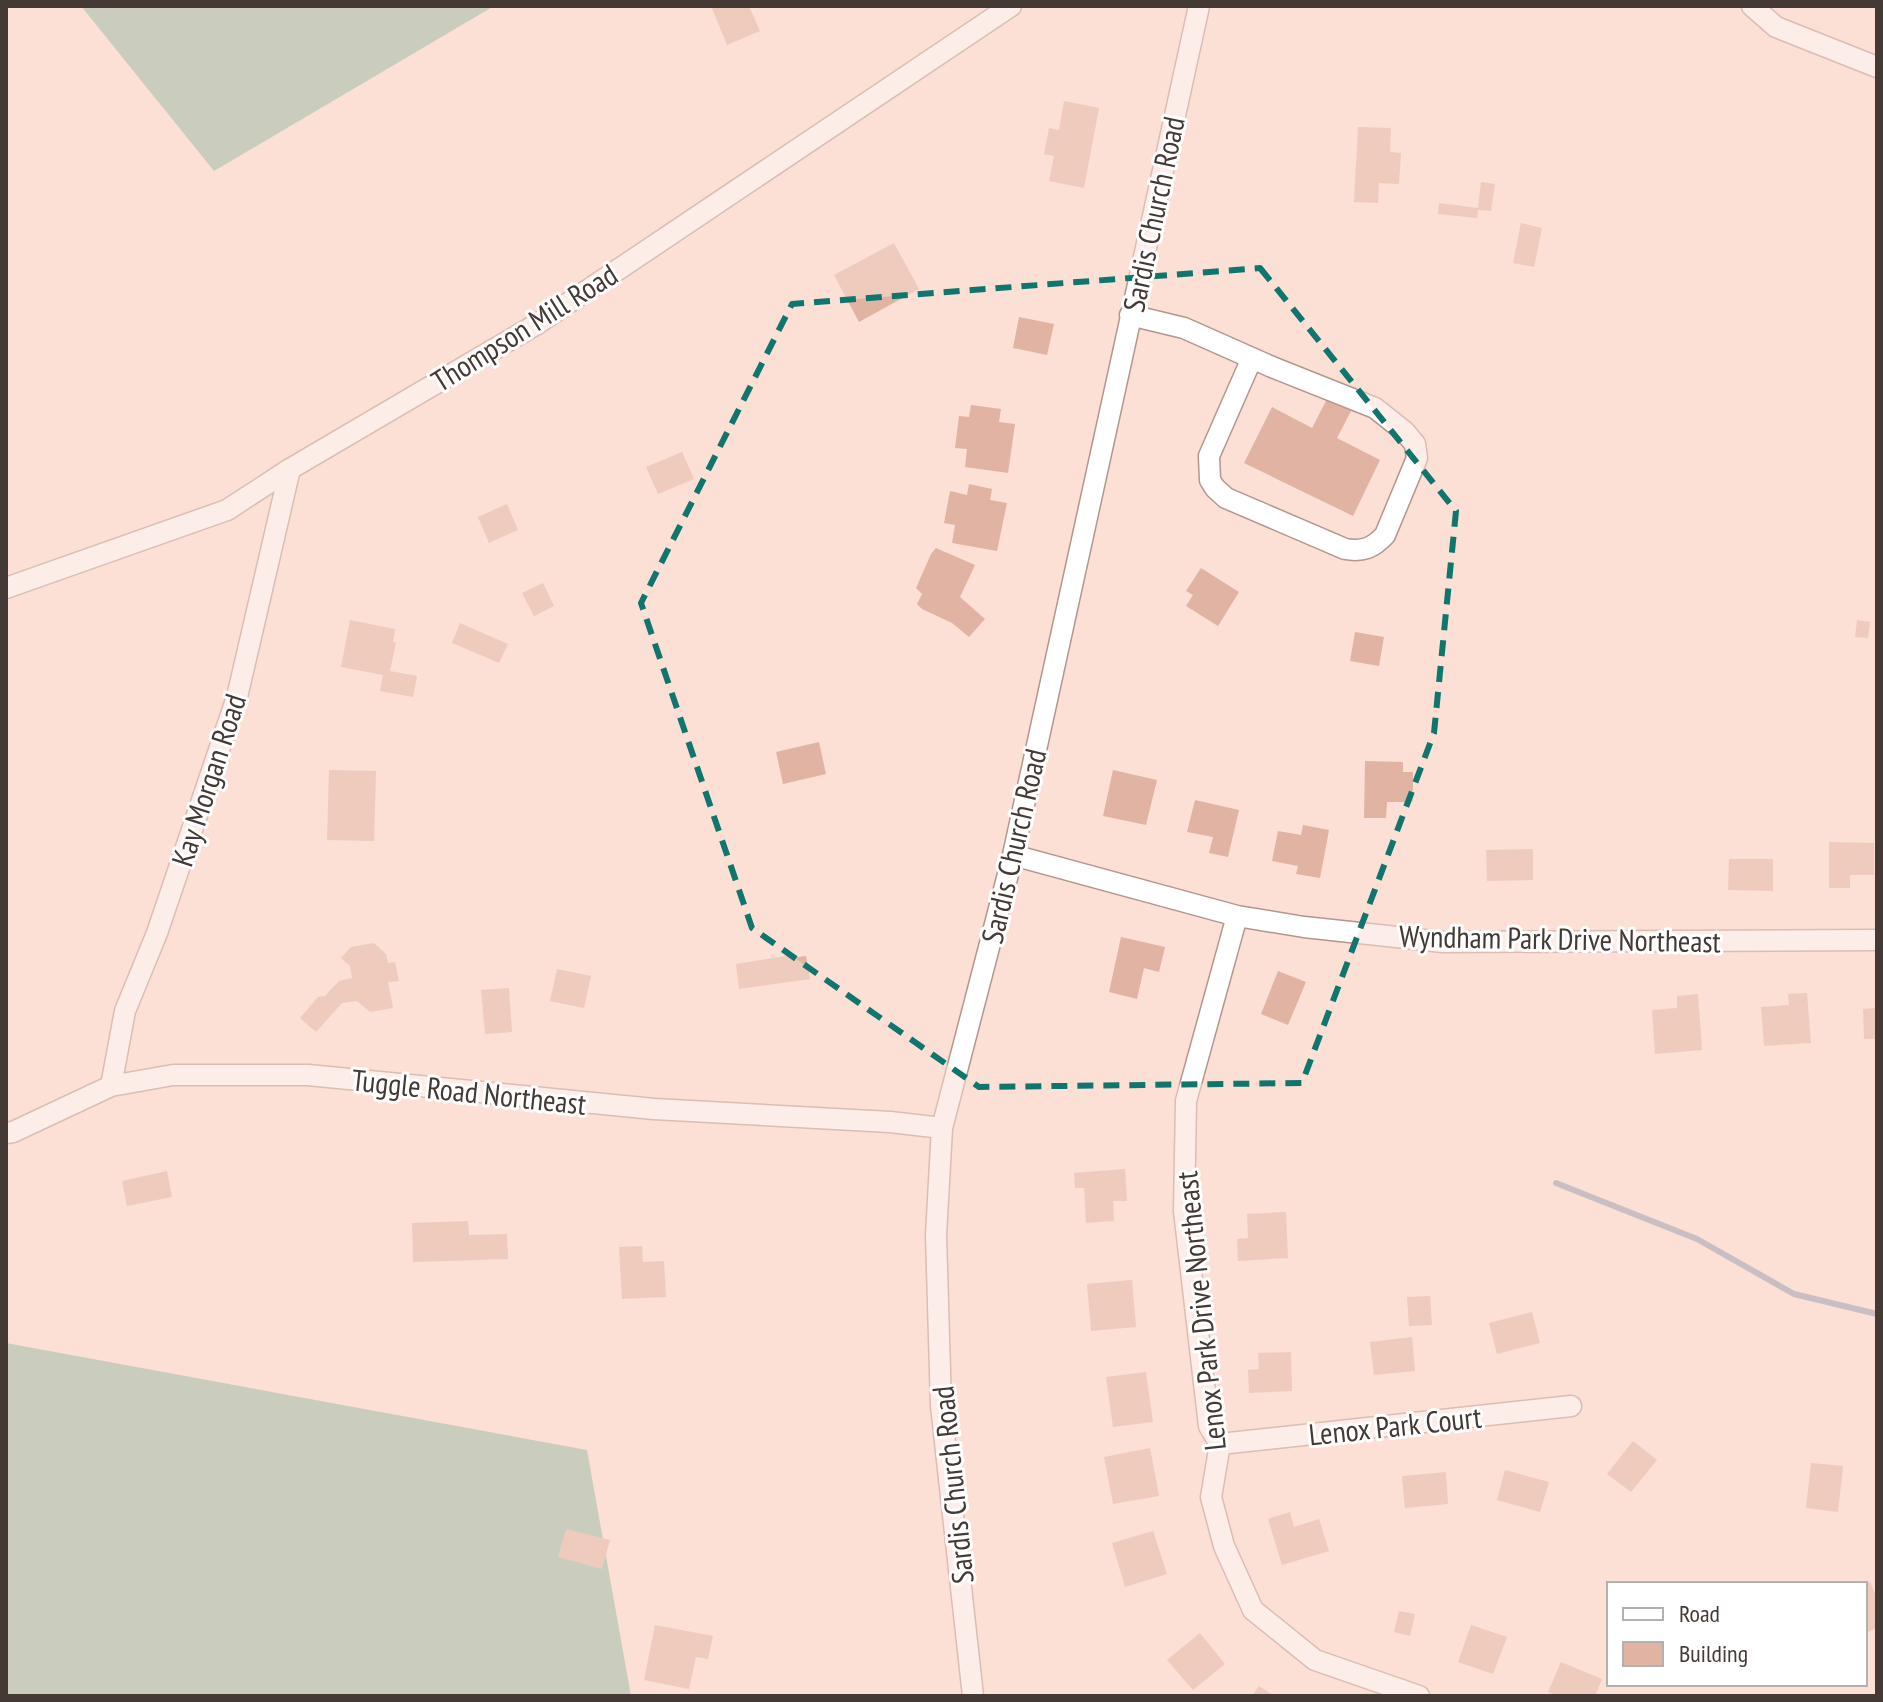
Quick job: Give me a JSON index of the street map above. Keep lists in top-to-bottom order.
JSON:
{
  "streets": {
    "street": [
      "Sardis Church Road",
      "Thompson Mill Road",
      "Kay Morgan Road",
      "Wyndham Park Drive Northeast",
      "Tuggle Road Northeast",
      "Lenox Park Drive Northeast",
      "Lenox Park Court"
    ]
  },
  "crossings": [
    ["Sardis Church Road", "Wyndham Park Drive Northeast"],
    ["Sardis Church Road", "Tuggle Road Northeast"],
    ["Thompson Mill Road", "Kay Morgan Road"],
    ["Kay Morgan Road", "Tuggle Road Northeast"],
    ["Wyndham Park Drive Northeast", "Lenox Park Drive Northeast"],
    ["Lenox Park Drive Northeast", "Lenox Park Court"]
  ],
  "legend": ["Road", "Building"]
}
